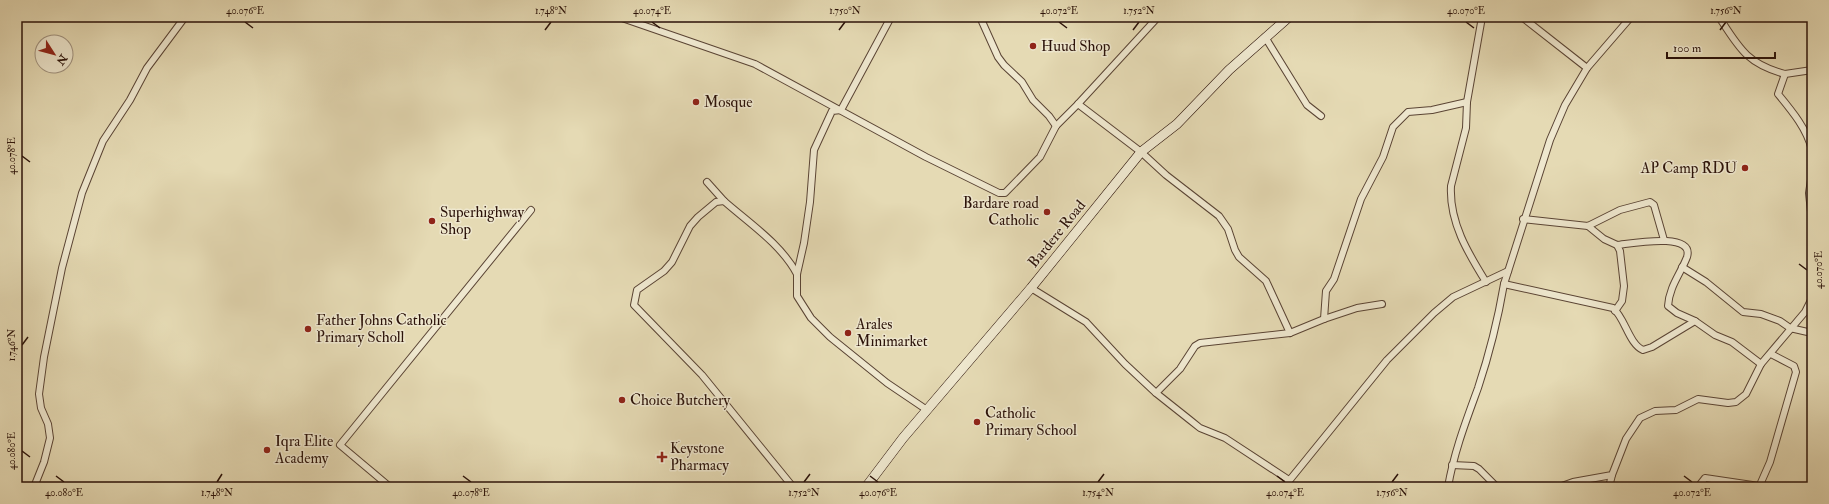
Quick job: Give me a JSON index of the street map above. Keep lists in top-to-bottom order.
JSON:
{
  "streets": {
    "street": ["Bardere Road"]
  },
  "places": {
    "other": [
      "Huud Shop",
      "Mosque",
      "AP Camp RDU",
      "Bardare road Catholic",
      "Superhighway Shop",
      "Father Johns Catholic Primary Scholl",
      "Arales Minimarket",
      "Choice Butchery",
      "Catholic Primary School",
      "Iqra Elite Academy"
    ],
    "health": ["Keystone Pharmacy"]
  },
  "scale_bar": "100 m",
  "north": "bottom right",
  "coordinates": [
    "40.076°E",
    "1.748°N",
    "40.074°E",
    "1.750°N",
    "40.072°E",
    "1.752°N",
    "40.070°E",
    "1.756°N",
    "40.078°E",
    "1.746°N",
    "40.080°E",
    "1.754°N"
  ]
}
